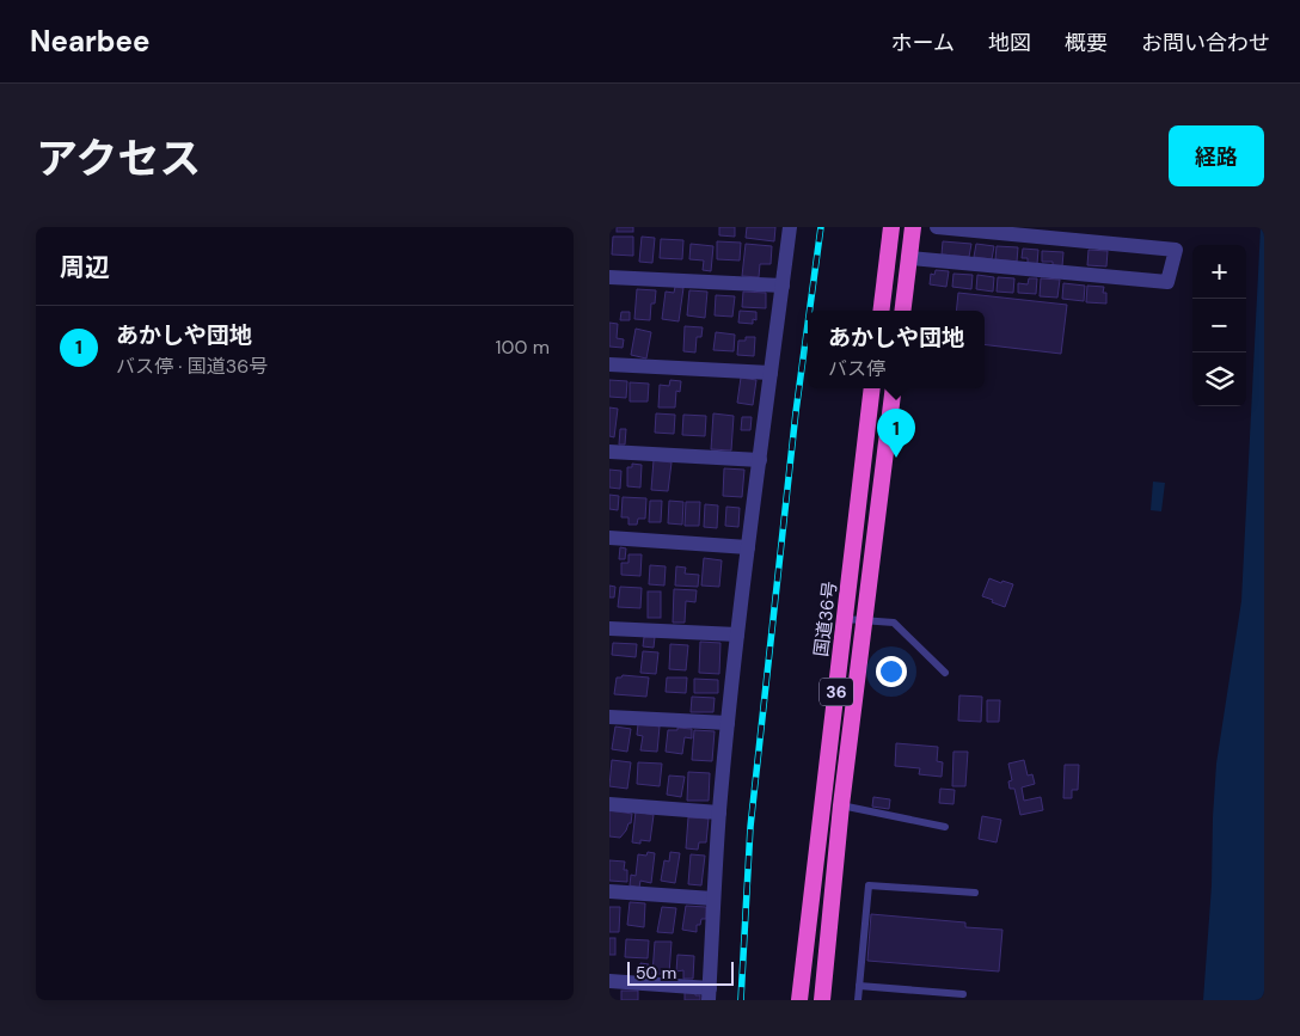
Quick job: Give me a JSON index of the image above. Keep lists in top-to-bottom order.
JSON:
{
  "streets": {
    "highway": ["国道36号", "36"]
  },
  "scale_bar": "50 m",
  "page": {
    "header": "Nearbee",
    "nav": [
      "ホーム",
      "地図",
      "概要",
      "お問い合わせ"
    ],
    "title": "アクセス",
    "buttons": "経路",
    "heading": "周辺",
    "map_buttons": ["+", "−"],
    "list": [
      {
        "mark": "1",
        "name": "あかしや団地",
        "note": "バス停 · 国道36号",
        "value": "100 m"
      }
    ],
    "popup": ["あかしや団地", "バス停"],
    "pins": "1",
    "scale": "50 m"
  }
}
